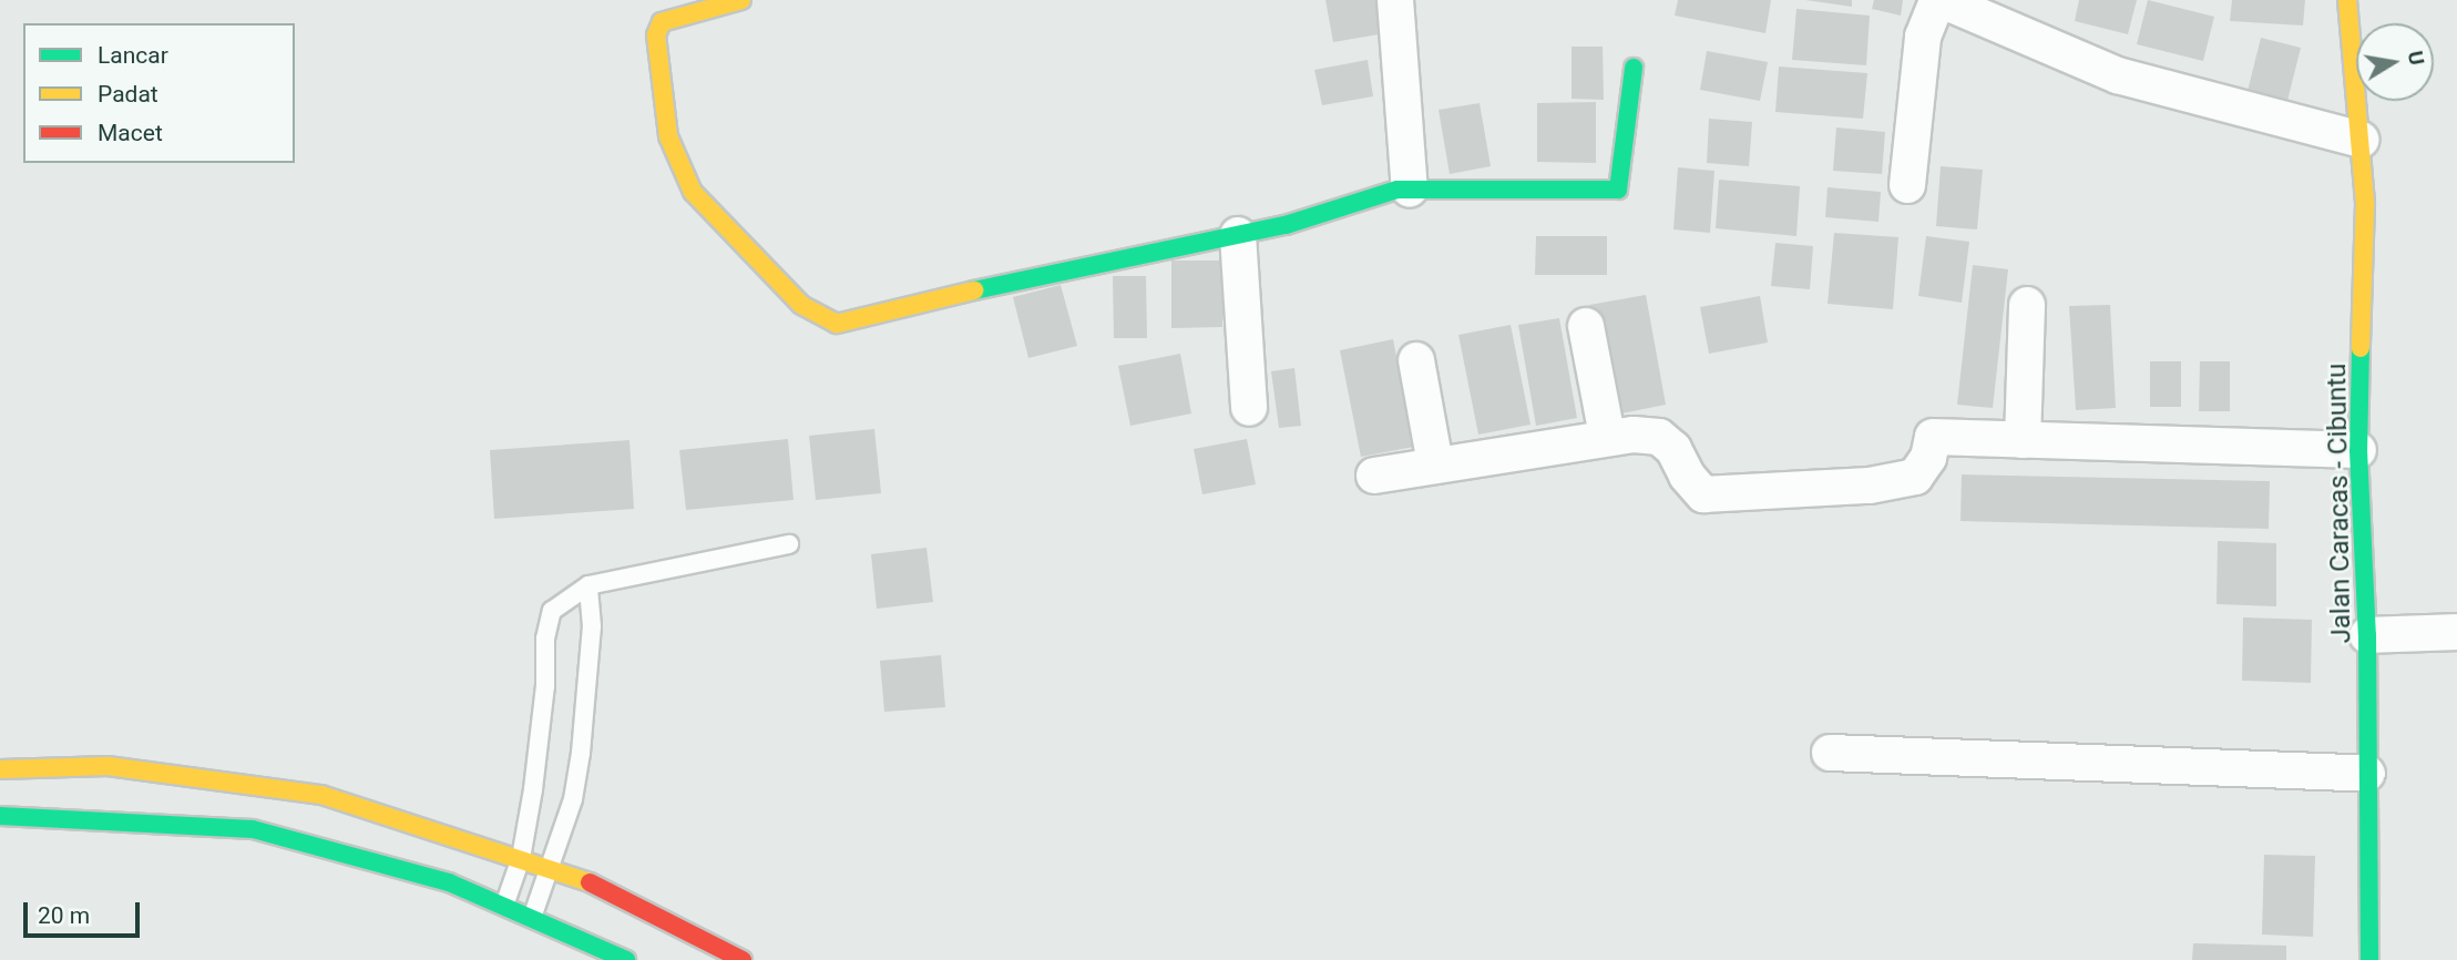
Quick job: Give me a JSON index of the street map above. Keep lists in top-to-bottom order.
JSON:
{
  "streets": {
    "street": ["Jalan Caracas - Cibuntu"]
  },
  "legend": ["Lancar", "Padat", "Macet"],
  "scale_bar": "20 m",
  "north": "right"
}
